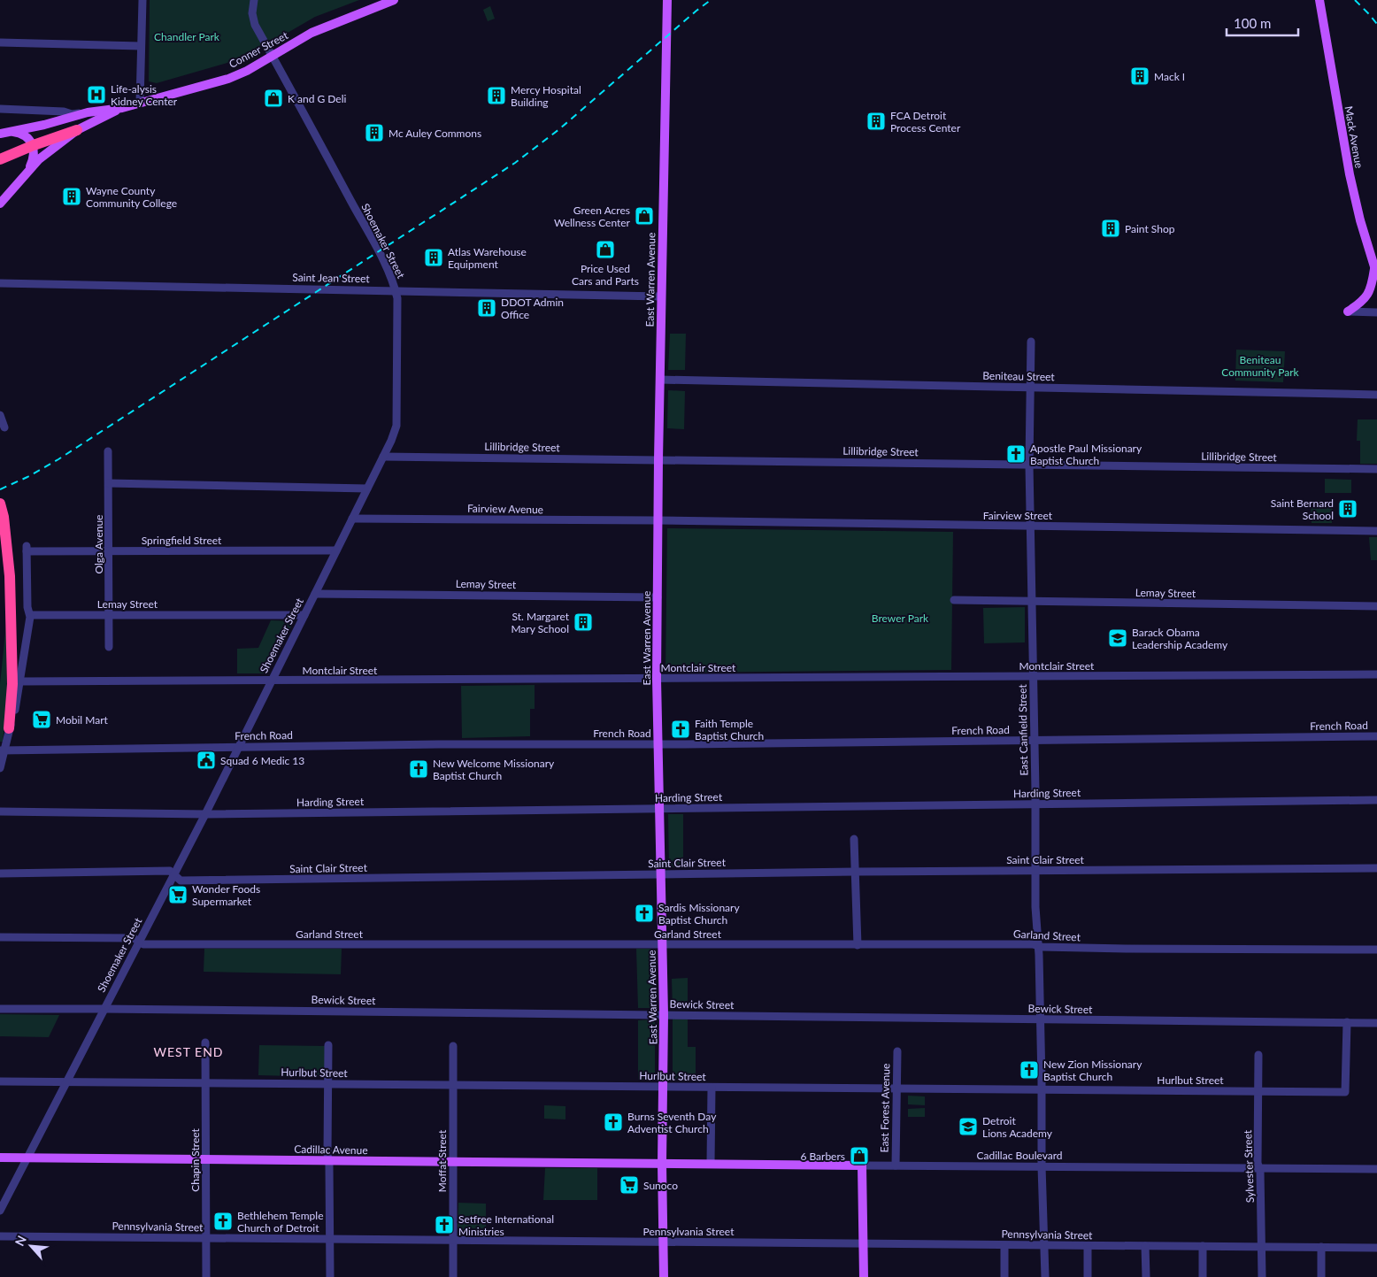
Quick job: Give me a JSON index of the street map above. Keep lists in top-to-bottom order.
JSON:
{
  "streets": {
    "main road": [
      "Conner Street",
      "Mack Avenue",
      "East Warren Avenue",
      "Cadillac Avenue",
      "Cadillac Boulevard"
    ],
    "street": [
      "Shoemaker Street",
      "Saint Jean Street",
      "Beniteau Street",
      "Lillibridge Street",
      "Fairview Avenue",
      "Fairview Street",
      "Springfield Street",
      "Olga Avenue",
      "Lemay Street",
      "Montclair Street",
      "French Road",
      "East Canfield Street",
      "Harding Street",
      "Saint Clair Street",
      "Garland Street",
      "Bewick Street",
      "Hurlbut Street",
      "East Forest Avenue",
      "Chapin Street",
      "Moffat Street",
      "Sylvester Street",
      "Pennsylvania Street"
    ]
  },
  "crossings": [
    ["Conner Street", "Shoemaker Street"],
    ["Shoemaker Street", "Saint Jean Street"],
    ["Shoemaker Street", "Lillibridge Street"],
    ["Shoemaker Street", "Fairview Avenue"],
    ["Shoemaker Street", "Springfield Street"],
    ["Shoemaker Street", "Lemay Street"],
    ["Shoemaker Street", "Montclair Street"],
    ["Shoemaker Street", "French Road"],
    ["Shoemaker Street", "Harding Street"],
    ["Shoemaker Street", "Saint Clair Street"],
    ["Shoemaker Street", "Garland Street"],
    ["Shoemaker Street", "Bewick Street"],
    ["Shoemaker Street", "Hurlbut Street"],
    ["Shoemaker Street", "Cadillac Avenue"],
    ["Saint Jean Street", "East Warren Avenue"],
    ["East Warren Avenue", "Beniteau Street"],
    ["East Warren Avenue", "Lillibridge Street"],
    ["East Warren Avenue", "Fairview Avenue"],
    ["East Warren Avenue", "Fairview Street"],
    ["East Warren Avenue", "Lemay Street"],
    ["East Warren Avenue", "Montclair Street"],
    ["East Warren Avenue", "French Road"],
    ["East Warren Avenue", "Harding Street"],
    ["East Warren Avenue", "Saint Clair Street"],
    ["East Warren Avenue", "Garland Street"],
    ["East Warren Avenue", "Bewick Street"],
    ["East Warren Avenue", "Hurlbut Street"],
    ["East Warren Avenue", "Cadillac Avenue"],
    ["East Warren Avenue", "Cadillac Boulevard"],
    ["East Warren Avenue", "Pennsylvania Street"],
    ["Beniteau Street", "East Canfield Street"],
    ["Lillibridge Street", "East Canfield Street"],
    ["Fairview Avenue", "Fairview Street"],
    ["Fairview Street", "East Canfield Street"],
    ["Springfield Street", "Olga Avenue"],
    ["Springfield Street", "Lemay Street"],
    ["Olga Avenue", "Lemay Street"],
    ["Lemay Street", "East Canfield Street"],
    ["Montclair Street", "East Canfield Street"],
    ["French Road", "East Canfield Street"],
    ["East Canfield Street", "Harding Street"],
    ["East Canfield Street", "Saint Clair Street"],
    ["East Canfield Street", "Garland Street"],
    ["East Canfield Street", "Bewick Street"],
    ["East Canfield Street", "Hurlbut Street"],
    ["East Canfield Street", "Cadillac Boulevard"],
    ["East Canfield Street", "Pennsylvania Street"],
    ["Bewick Street", "Hurlbut Street"],
    ["Hurlbut Street", "East Forest Avenue"],
    ["Hurlbut Street", "Chapin Street"],
    ["Hurlbut Street", "Moffat Street"],
    ["Hurlbut Street", "Sylvester Street"],
    ["East Forest Avenue", "Cadillac Boulevard"],
    ["Cadillac Avenue", "Cadillac Boulevard"],
    ["Cadillac Avenue", "Chapin Street"],
    ["Cadillac Avenue", "Moffat Street"],
    ["Cadillac Boulevard", "Sylvester Street"],
    ["Chapin Street", "Pennsylvania Street"],
    ["Moffat Street", "Pennsylvania Street"],
    ["Sylvester Street", "Pennsylvania Street"]
  ],
  "districts": ["WEST END"],
  "parks": ["Chandler Park", "Beniteau Community Park", "Brewer Park"],
  "places": {
    "building": [
      "Mack I",
      "Mercy Hospital Building",
      "FCA Detroit Process Center",
      "Mc Auley Commons",
      "Wayne County Community College",
      "Paint Shop",
      "Atlas Warehouse Equipment",
      "DDOT Admin Office",
      "Saint Bernard School",
      "St. Margaret Mary School"
    ],
    "hospital": ["Life-alysis Kidney Center"],
    "shop": [
      "K and G Deli",
      "Green Acres Wellness Center",
      "Price Used Cars and Parts",
      "6 Barbers"
    ],
    "church": [
      "Apostle Paul Missionary Baptist Church",
      "Faith Temple Baptist Church",
      "New Welcome Missionary Baptist Church",
      "Sardis Missionary Baptist Church",
      "New Zion Missionary Baptist Church",
      "Burns Seventh Day Adventist Church",
      "Bethlehem Temple Church of Detroit",
      "Setfree International Ministries"
    ],
    "school or university": ["Barack Obama Leadership Academy", "Detroit Lions Academy"],
    "supermarket": ["Mobil Mart", "Wonder Foods Supermarket", "Sunoco"],
    "public building": ["Squad 6 Medic 13"]
  },
  "scale_bar": "100 m",
  "north": "top left"
}
